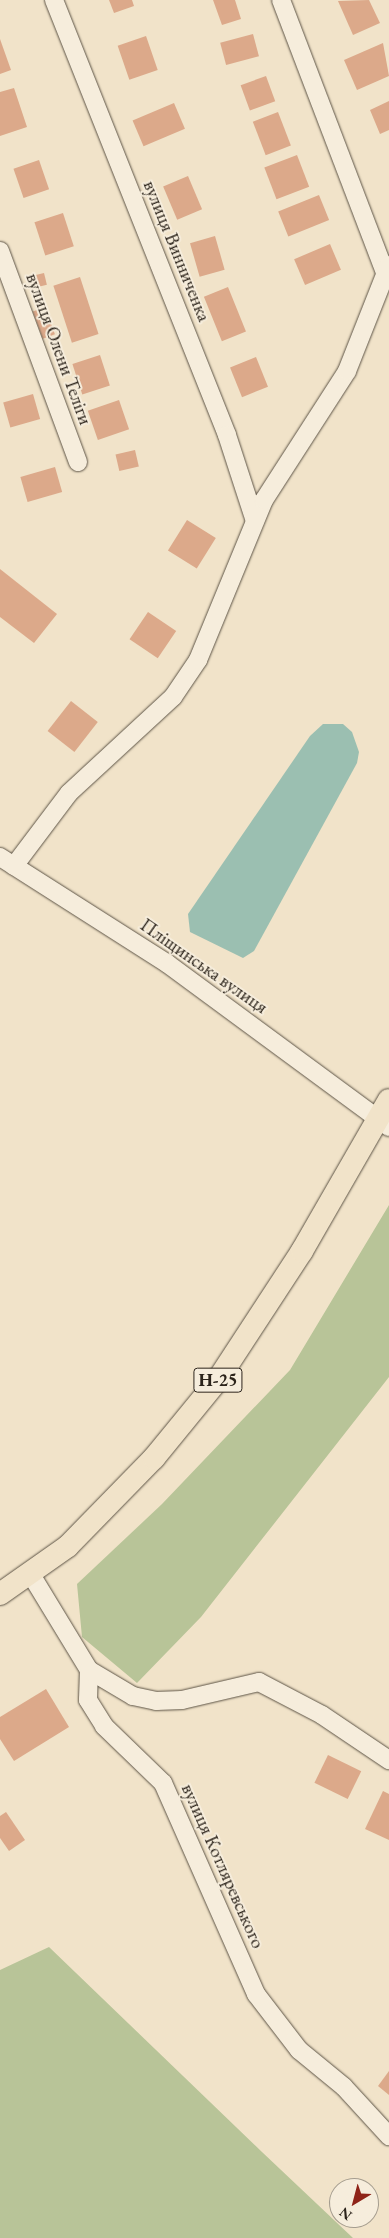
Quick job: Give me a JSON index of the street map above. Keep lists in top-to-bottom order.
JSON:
{
  "streets": {
    "main road": ["Н-25"],
    "street": [
      "вулиця Винниченка",
      "вулиця Олени Теліги",
      "Пліщинська вулиця",
      "вулиця Котляревського"
    ]
  },
  "crossings": [
    ["Пліщинська вулиця", "Н-25"]
  ],
  "north": "bottom left"
}
